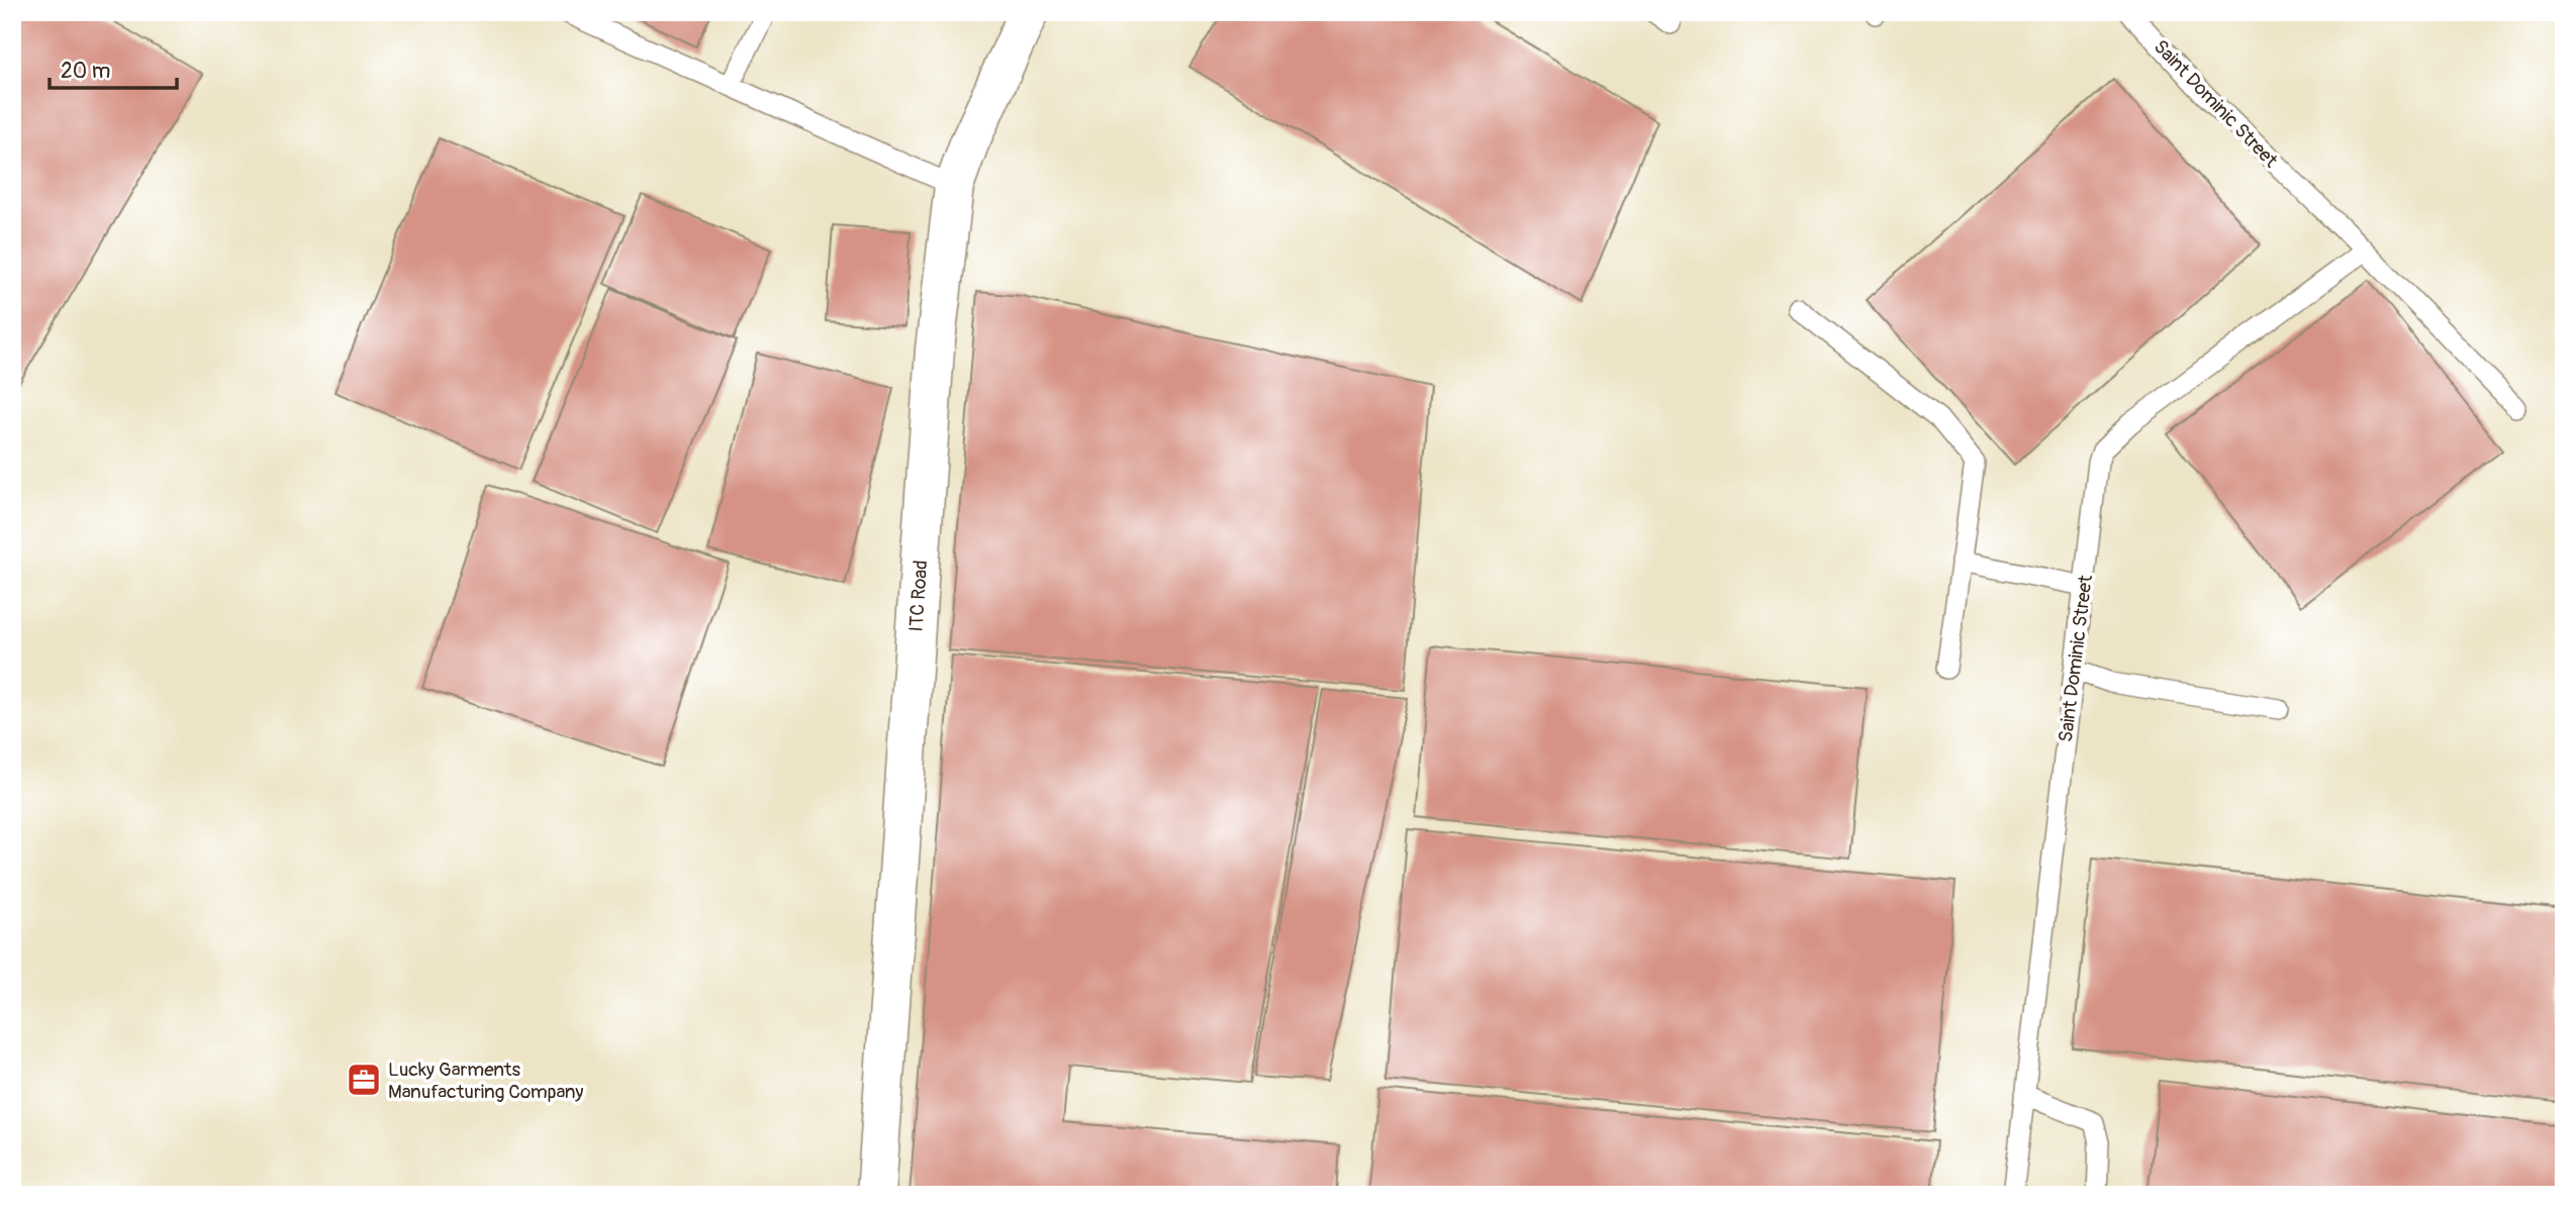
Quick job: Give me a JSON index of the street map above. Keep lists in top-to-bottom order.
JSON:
{
  "streets": {
    "street": ["ITC Road"],
    "lane": ["Saint Dominic Street"]
  },
  "places": {
    "office": ["Lucky Garments Manufacturing Company"]
  },
  "scale_bar": "20 m"
}
